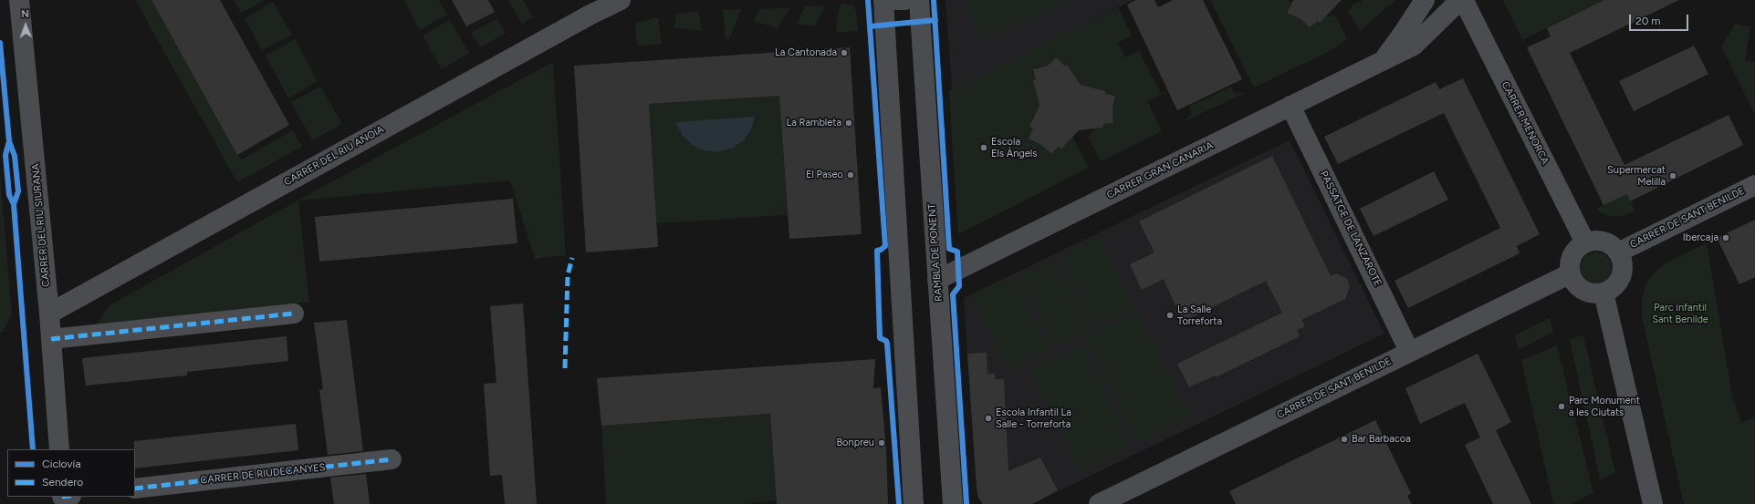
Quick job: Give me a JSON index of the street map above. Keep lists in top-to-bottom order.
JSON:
{
  "streets": {
    "street": [
      "CARRER MENORCA",
      "CARRER DEL RIU ANOIA",
      "CARRER GRAN CANARIA",
      "CARRER DE SANT BENILDE",
      "CARRER DEL RIU SIURANA",
      "PASSATGE DE LANZAROTE",
      "RAMBLA DE PONENT",
      "CARRER DE RIUDECANYES"
    ]
  },
  "crossings": [
    ["CARRER MENORCA", "CARRER GRAN CANARIA"],
    ["CARRER MENORCA", "CARRER DE SANT BENILDE"],
    ["CARRER DEL RIU ANOIA", "CARRER DEL RIU SIURANA"],
    ["CARRER GRAN CANARIA", "PASSATGE DE LANZAROTE"],
    ["CARRER GRAN CANARIA", "RAMBLA DE PONENT"],
    ["CARRER DE SANT BENILDE", "PASSATGE DE LANZAROTE"]
  ],
  "parks": ["Parc infantil Sant Benilde"],
  "places": [
    "La Cantonada",
    "La Rambleta",
    "Escola Els Àngels",
    "El Paseo",
    "Supermercat Melilla",
    "Ibercaja",
    "La Salle Torreforta",
    "Parc Monument a les Ciutats",
    "Escola Infantil La Salle - Torreforta",
    "Bar Barbacoa",
    "Bonpreu"
  ],
  "legend": ["Ciclovía", "Sendero"],
  "scale_bar": "20 m",
  "north": "top"
}
